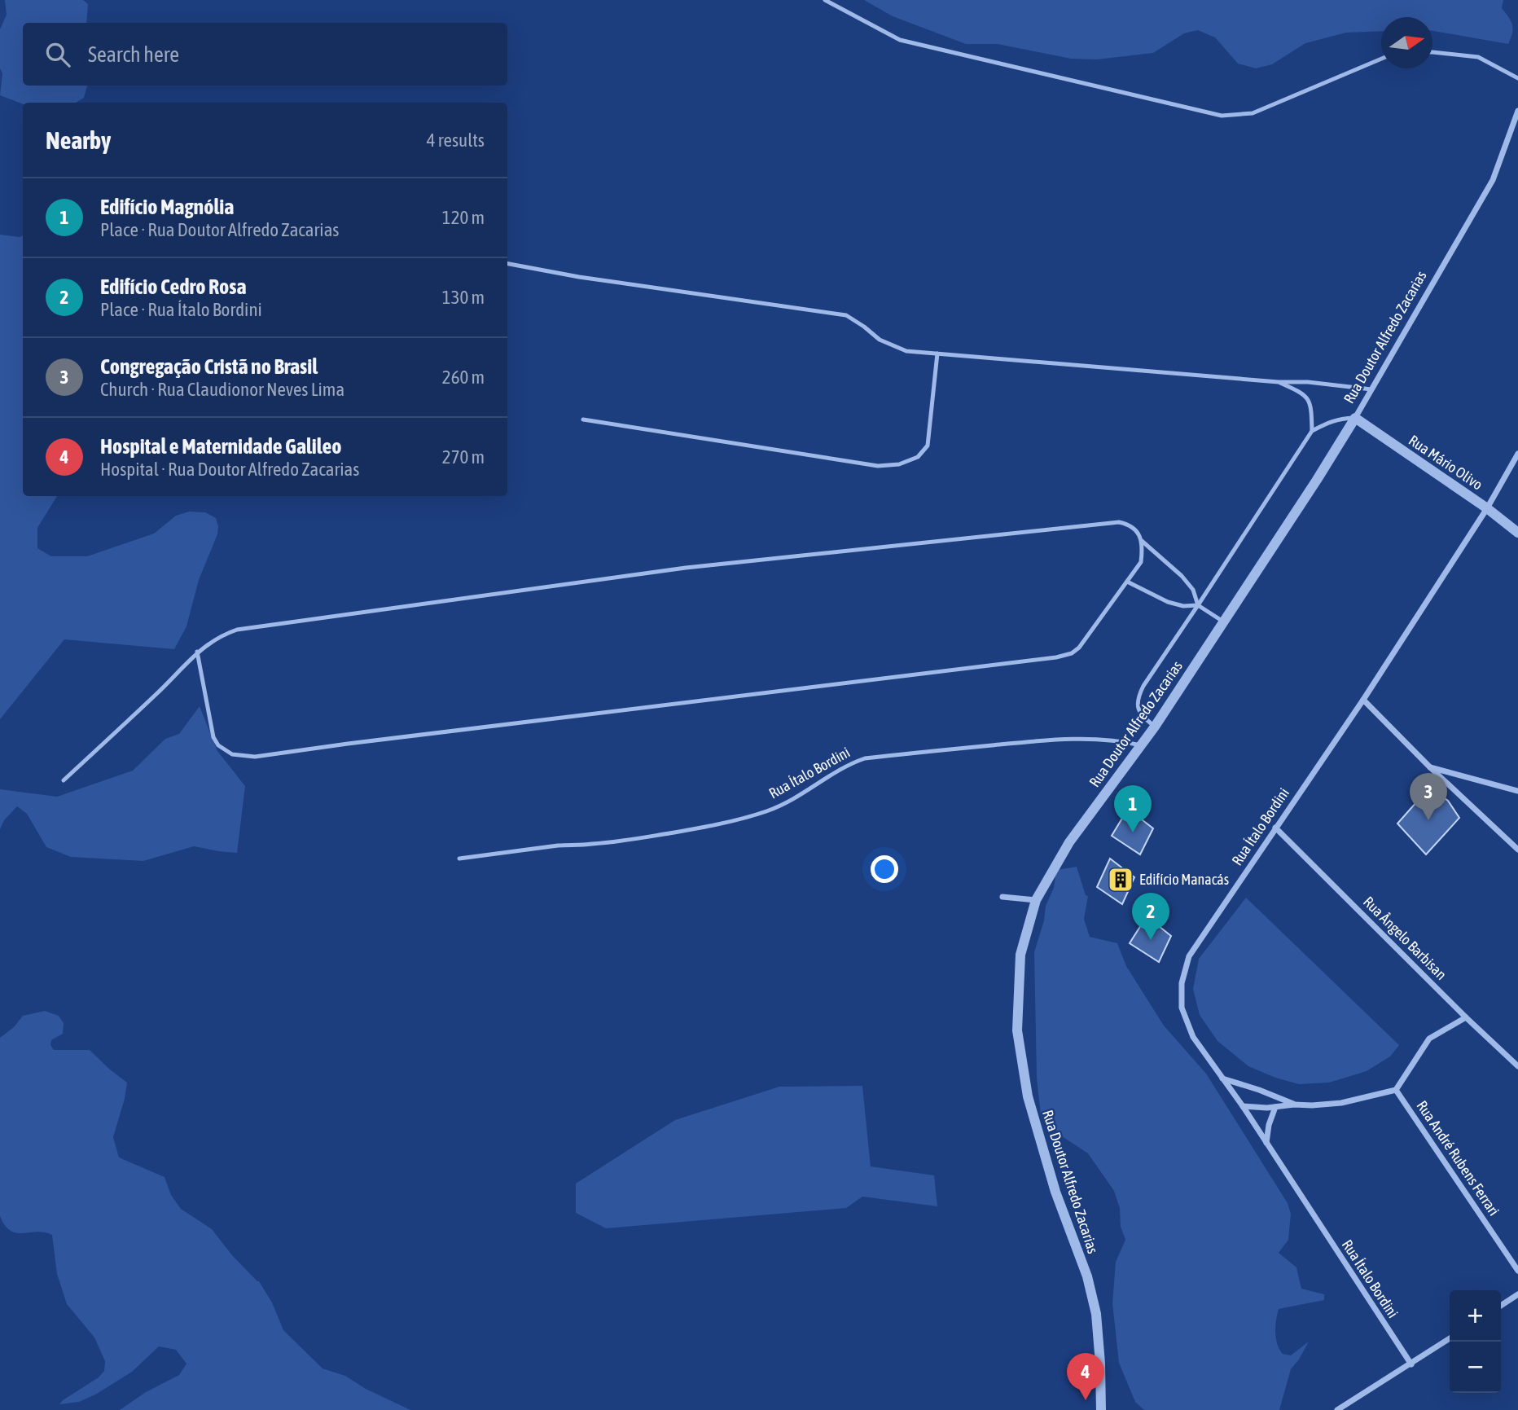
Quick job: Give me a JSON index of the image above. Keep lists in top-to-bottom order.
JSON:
{
  "streets": {
    "street": [
      "Rua Doutor Alfredo Zacarias",
      "Rua Mário Olivo",
      "Rua Ítalo Bordini",
      "Rua Ângelo Barbisan",
      "Rua André Rubens Ferrari"
    ]
  },
  "crossings": [
    ["Rua Doutor Alfredo Zacarias", "Rua Mário Olivo"],
    ["Rua Doutor Alfredo Zacarias", "Rua Ítalo Bordini"],
    ["Rua Mário Olivo", "Rua Ítalo Bordini"],
    ["Rua Ítalo Bordini", "Rua Ângelo Barbisan"]
  ],
  "places": {
    "building": ["Edifício Manacás"]
  },
  "north": "right",
  "page": {
    "search": "Search here",
    "heading": ["Nearby", "4 results"],
    "list": [
      {
        "mark": "1",
        "name": "Edifício Magnólia",
        "note": "Place · Rua Doutor Alfredo Zacarias",
        "value": "120 m"
      },
      {
        "mark": "2",
        "name": "Edifício Cedro Rosa",
        "note": "Place · Rua Ítalo Bordini",
        "value": "130 m"
      },
      {
        "mark": "3",
        "name": "Congregação Cristã no Brasil",
        "note": "Church · Rua Claudionor Neves Lima",
        "value": "260 m"
      },
      {
        "mark": "4",
        "name": "Hospital e Maternidade Galileo",
        "note": "Hospital · Rua Doutor Alfredo Zacarias",
        "value": "270 m"
      }
    ],
    "pins": [
      "3",
      "1",
      "2",
      "4"
    ],
    "map_buttons": ["+", "−"]
  }
}
